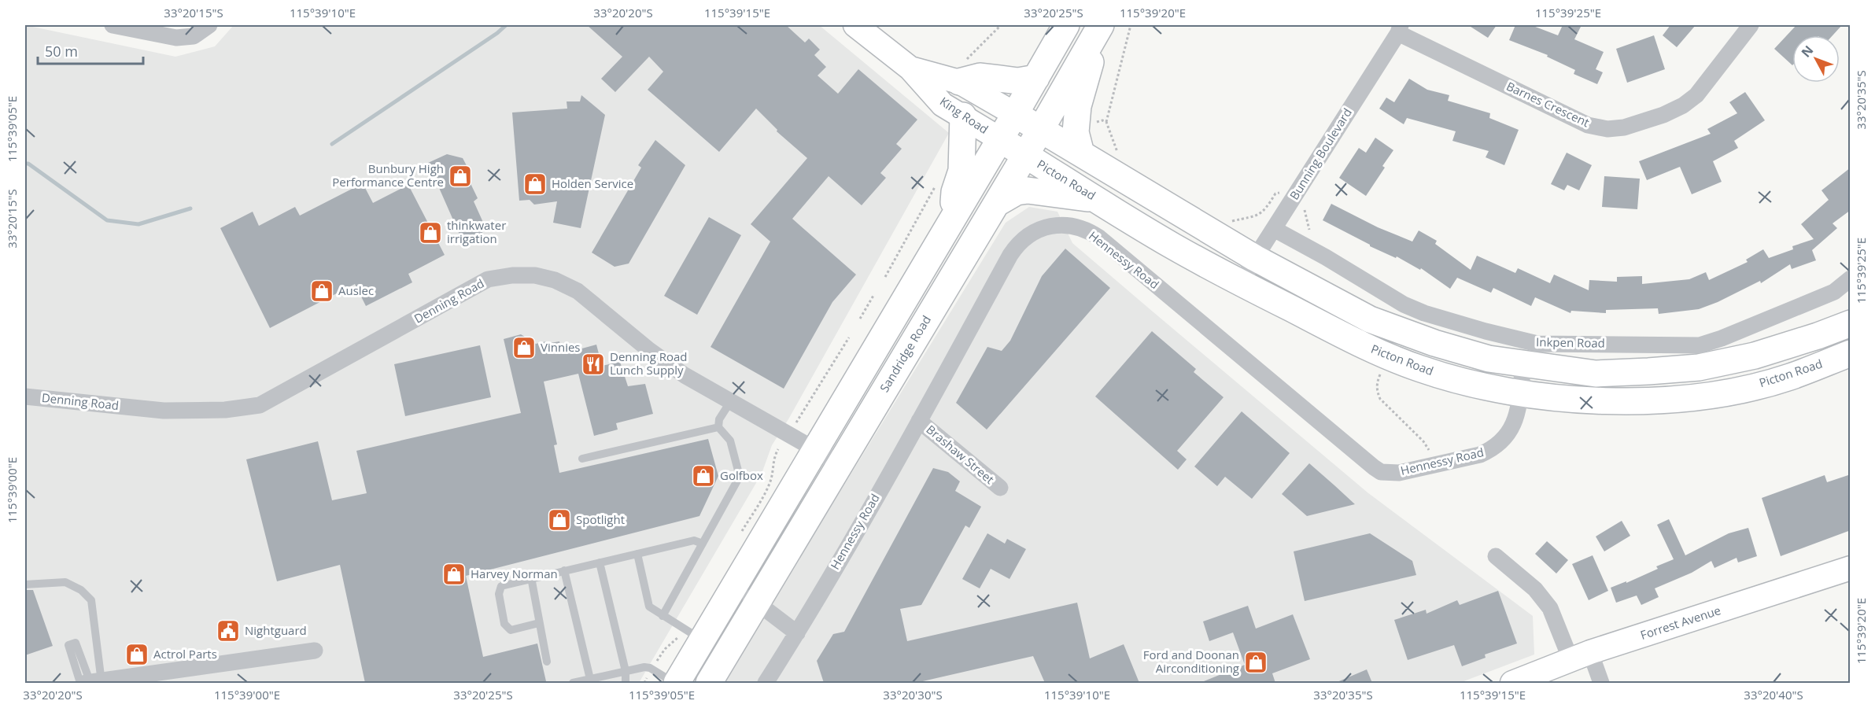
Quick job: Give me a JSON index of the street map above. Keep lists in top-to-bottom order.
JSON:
{
  "streets": {
    "main road": [
      "King Road",
      "Picton Road",
      "Sandridge Road",
      "Forrest Avenue"
    ],
    "street": [
      "Barnes Crescent",
      "Bunning Boulevard",
      "Hennessy Road",
      "Denning Road",
      "Inkpen Road",
      "Brashaw Street"
    ]
  },
  "crossings": [
    ["Barnes Crescent", "Bunning Boulevard"],
    ["King Road", "Picton Road"],
    ["Bunning Boulevard", "Picton Road"],
    ["Bunning Boulevard", "Inkpen Road"],
    ["Picton Road", "Hennessy Road"],
    ["Picton Road", "Sandridge Road"],
    ["Hennessy Road", "Brashaw Street"],
    ["Denning Road", "Sandridge Road"]
  ],
  "places": {
    "shop": [
      "Bunbury High Performance Centre",
      "Holden Service",
      "thinkwater irrigation",
      "Auslec",
      "Vinnies",
      "Golfbox",
      "Spotlight",
      "Harvey Norman",
      "Actrol Parts",
      "Ford and Doonan Airconditioning"
    ],
    "restaurant": ["Denning Road Lunch Supply"],
    "public building": ["Nightguard"]
  },
  "scale_bar": "50 m",
  "north": "top left",
  "coordinates": [
    "33°20'15\"S",
    "115°39'10\"E",
    "33°20'20\"S",
    "115°39'15\"E",
    "33°20'25\"S",
    "115°39'20\"E",
    "115°39'25\"E",
    "33°20'35\"S",
    "115°39'05\"E",
    "115°39'00\"E",
    "33°20'30\"S",
    "33°20'40\"S"
  ]
}
